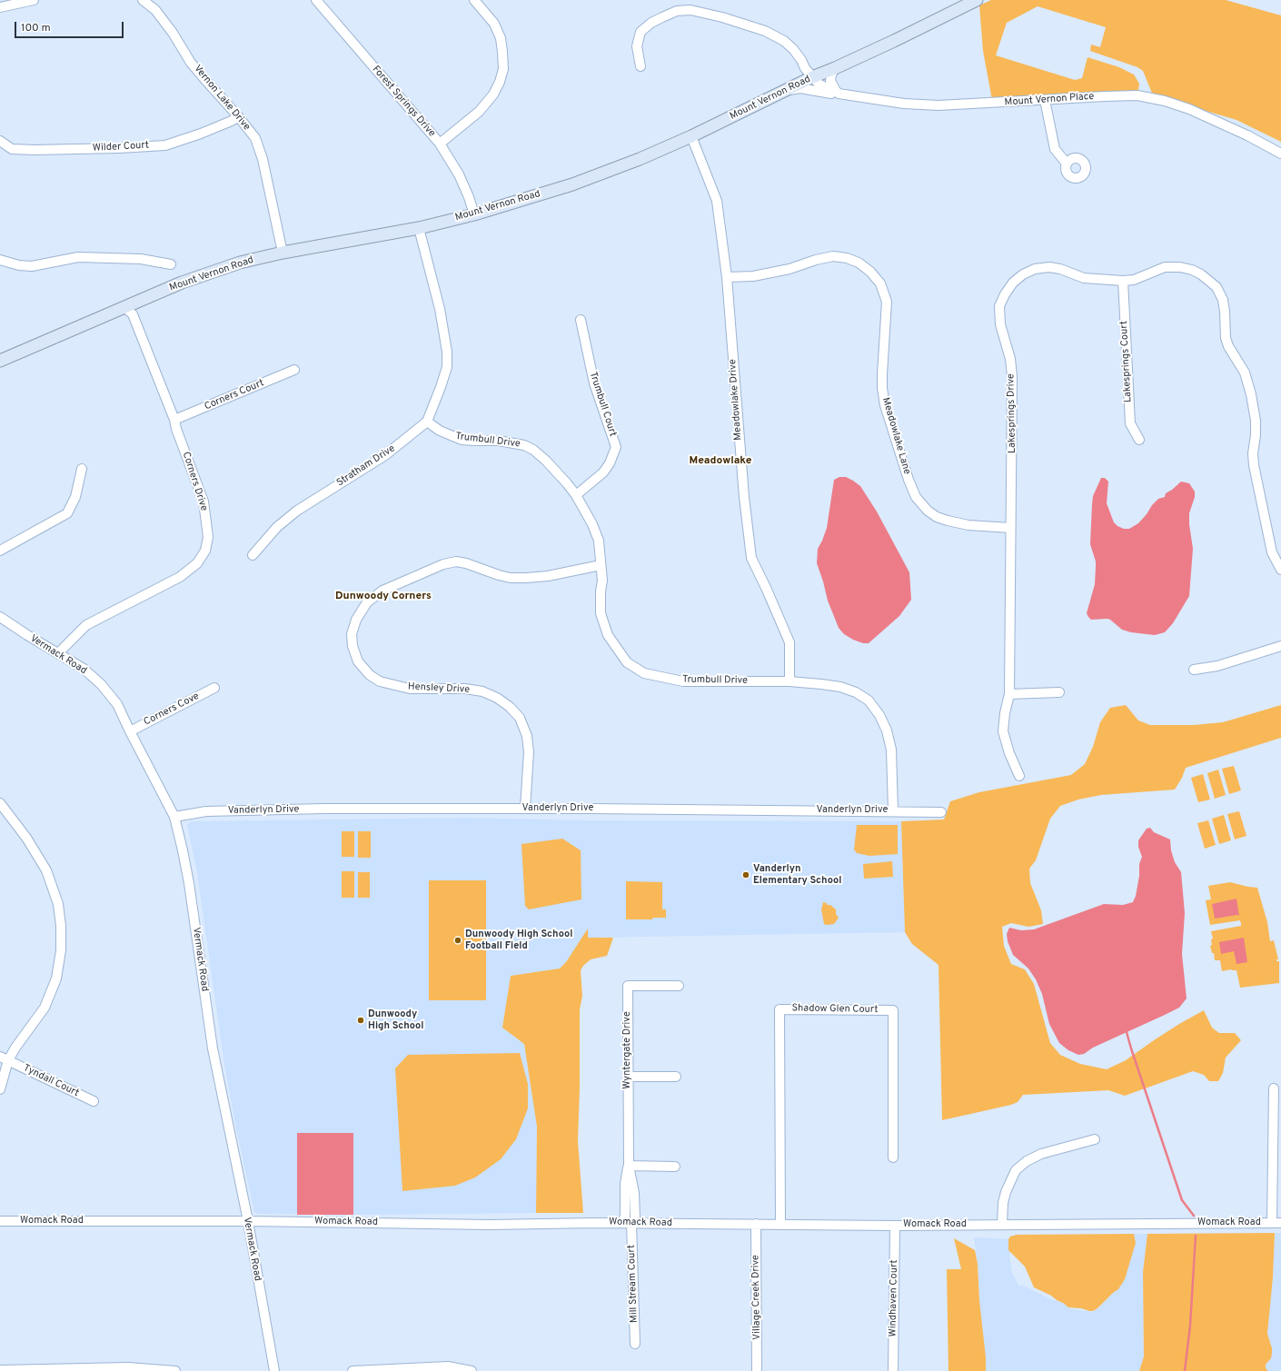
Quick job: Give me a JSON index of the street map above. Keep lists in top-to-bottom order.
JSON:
{
  "streets": {
    "main road": ["Mount Vernon Road"],
    "street": [
      "Vernon Lake Drive",
      "Mount Vernon Place",
      "Forest Springs Drive",
      "Wilder Court",
      "Lakesprings Court",
      "Corners Court",
      "Meadowlake Drive",
      "Trumbull Court",
      "Lakesprings Drive",
      "Meadowlake Lane",
      "Trumbull Drive",
      "Stratham Drive",
      "Corners Drive",
      "Vermack Road",
      "Hensley Drive",
      "Corners Cove",
      "Vanderlyn Drive",
      "Shadow Glen Court",
      "Wyntergate Drive",
      "Tyndall Court",
      "Womack Road",
      "Mill Stream Court",
      "Village Creek Drive",
      "Windhaven Court"
    ]
  },
  "crossings": [
    ["Vernon Lake Drive", "Mount Vernon Road"],
    ["Vernon Lake Drive", "Wilder Court"],
    ["Mount Vernon Road", "Mount Vernon Place"],
    ["Mount Vernon Road", "Forest Springs Drive"],
    ["Mount Vernon Road", "Meadowlake Drive"],
    ["Mount Vernon Road", "Stratham Drive"],
    ["Mount Vernon Road", "Corners Drive"],
    ["Lakesprings Court", "Lakesprings Drive"],
    ["Corners Court", "Corners Drive"],
    ["Meadowlake Drive", "Meadowlake Lane"],
    ["Meadowlake Drive", "Trumbull Drive"],
    ["Trumbull Court", "Trumbull Drive"],
    ["Lakesprings Drive", "Meadowlake Lane"],
    ["Trumbull Drive", "Stratham Drive"],
    ["Trumbull Drive", "Hensley Drive"],
    ["Trumbull Drive", "Vanderlyn Drive"],
    ["Corners Drive", "Vermack Road"],
    ["Vermack Road", "Corners Cove"],
    ["Vermack Road", "Vanderlyn Drive"],
    ["Vermack Road", "Womack Road"],
    ["Hensley Drive", "Vanderlyn Drive"],
    ["Shadow Glen Court", "Womack Road"],
    ["Wyntergate Drive", "Womack Road"],
    ["Wyntergate Drive", "Mill Stream Court"],
    ["Womack Road", "Mill Stream Court"],
    ["Womack Road", "Village Creek Drive"],
    ["Womack Road", "Windhaven Court"]
  ],
  "districts": ["Meadowlake", "Dunwoody Corners"],
  "places": ["Vanderlyn Elementary School", "Dunwoody High School Football Field", "Dunwoody High School"],
  "scale_bar": "100 m"
}
